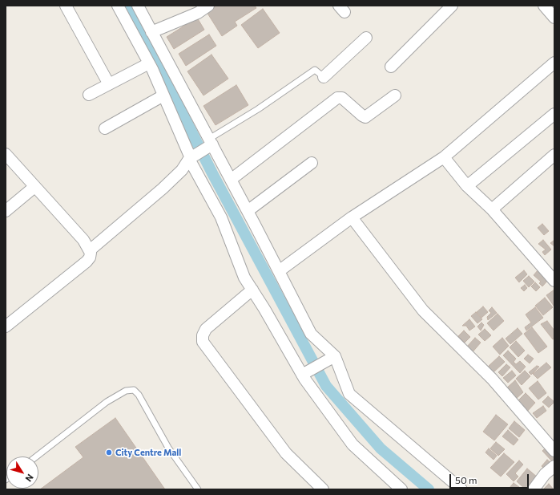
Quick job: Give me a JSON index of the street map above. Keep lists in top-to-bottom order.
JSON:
{
  "places": ["City Centre Mall"],
  "scale_bar": "50 m",
  "north": "bottom right"
}
